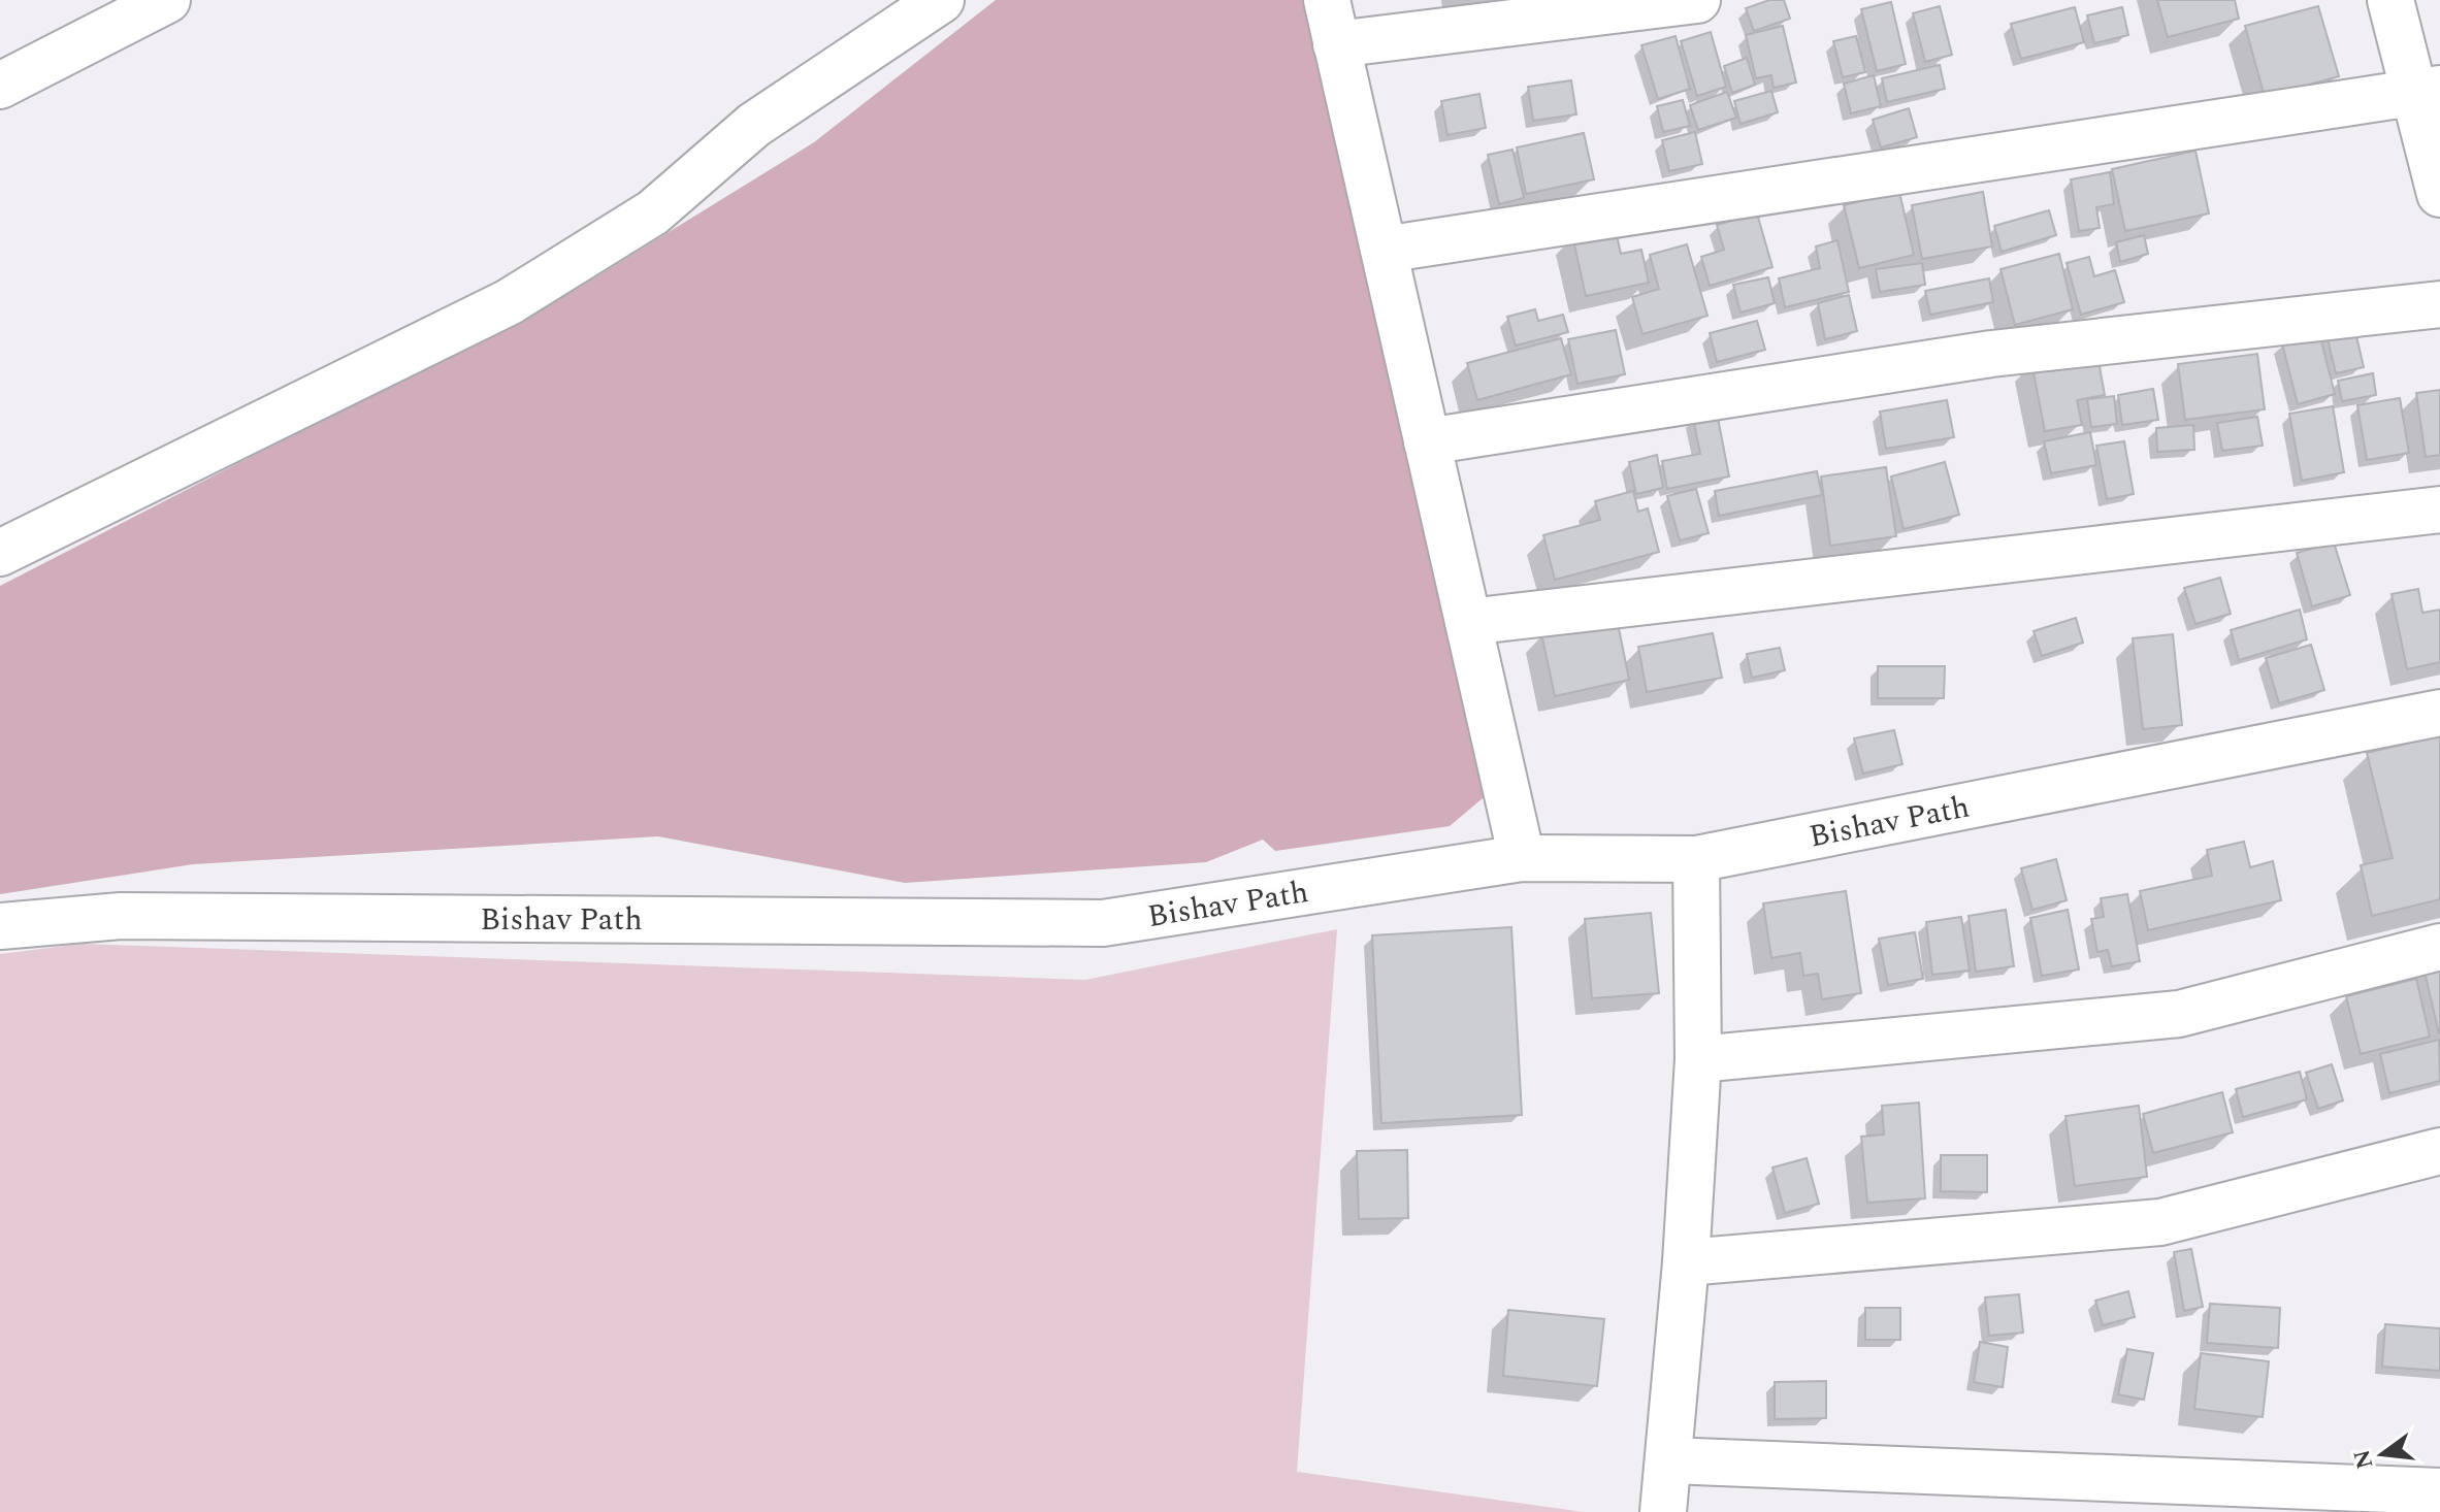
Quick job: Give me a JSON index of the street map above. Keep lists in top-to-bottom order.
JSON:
{
  "streets": {
    "street": ["Bishav Path"]
  },
  "north": "left"
}
